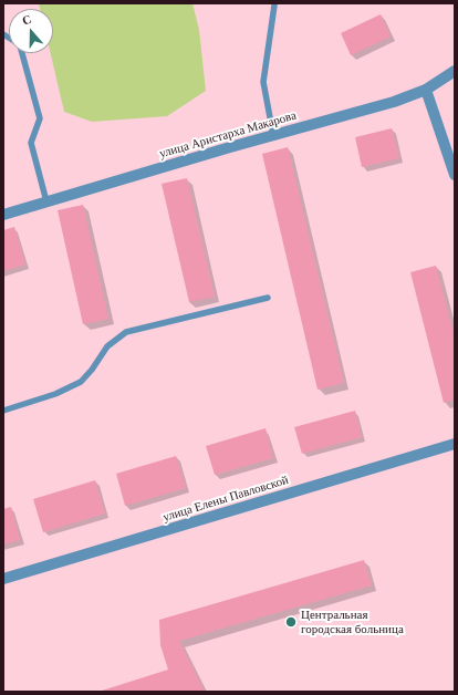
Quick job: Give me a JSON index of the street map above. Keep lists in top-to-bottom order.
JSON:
{
  "streets": {
    "street": ["улица Аристарха Макарова", "улица Елены Павловской"]
  },
  "places": ["Центральная городская больница"],
  "north": "top"
}
